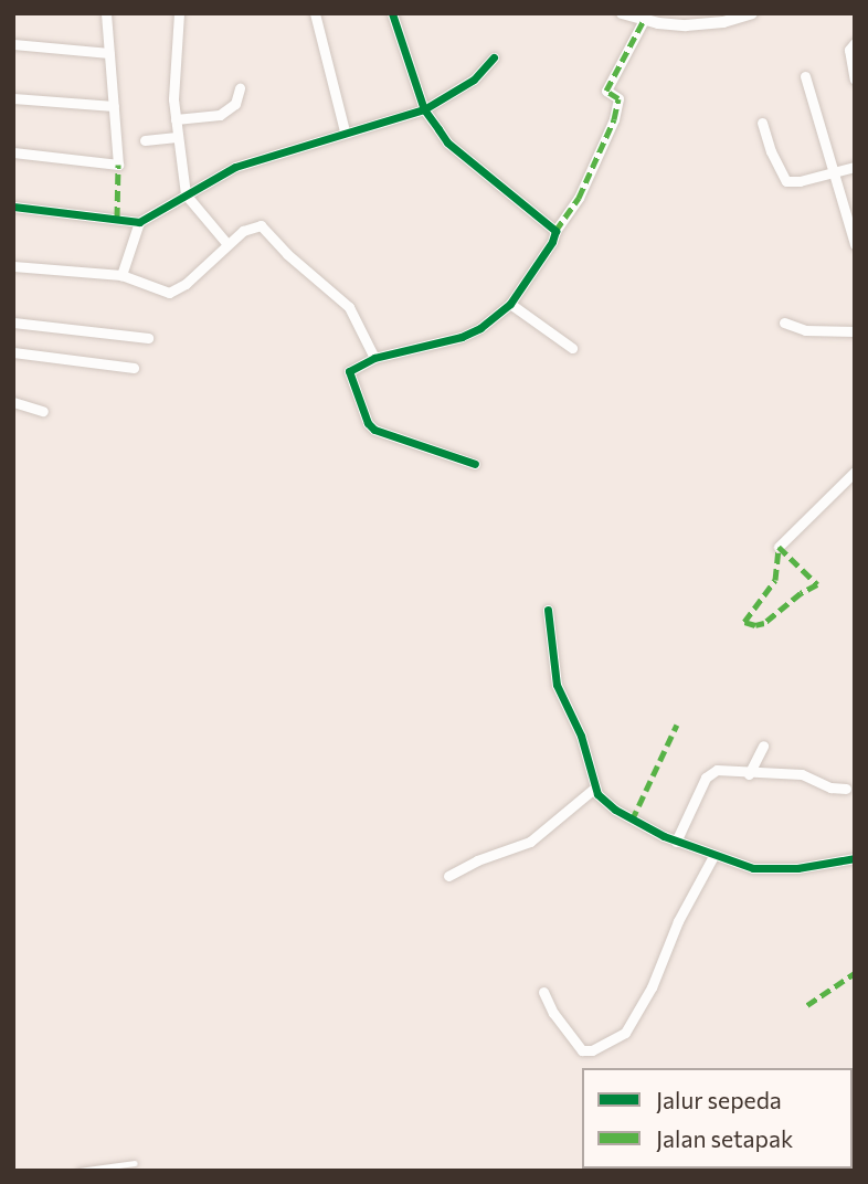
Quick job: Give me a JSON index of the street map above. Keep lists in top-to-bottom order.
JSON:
{
  "legend": ["Jalur sepeda", "Jalan setapak"]
}
